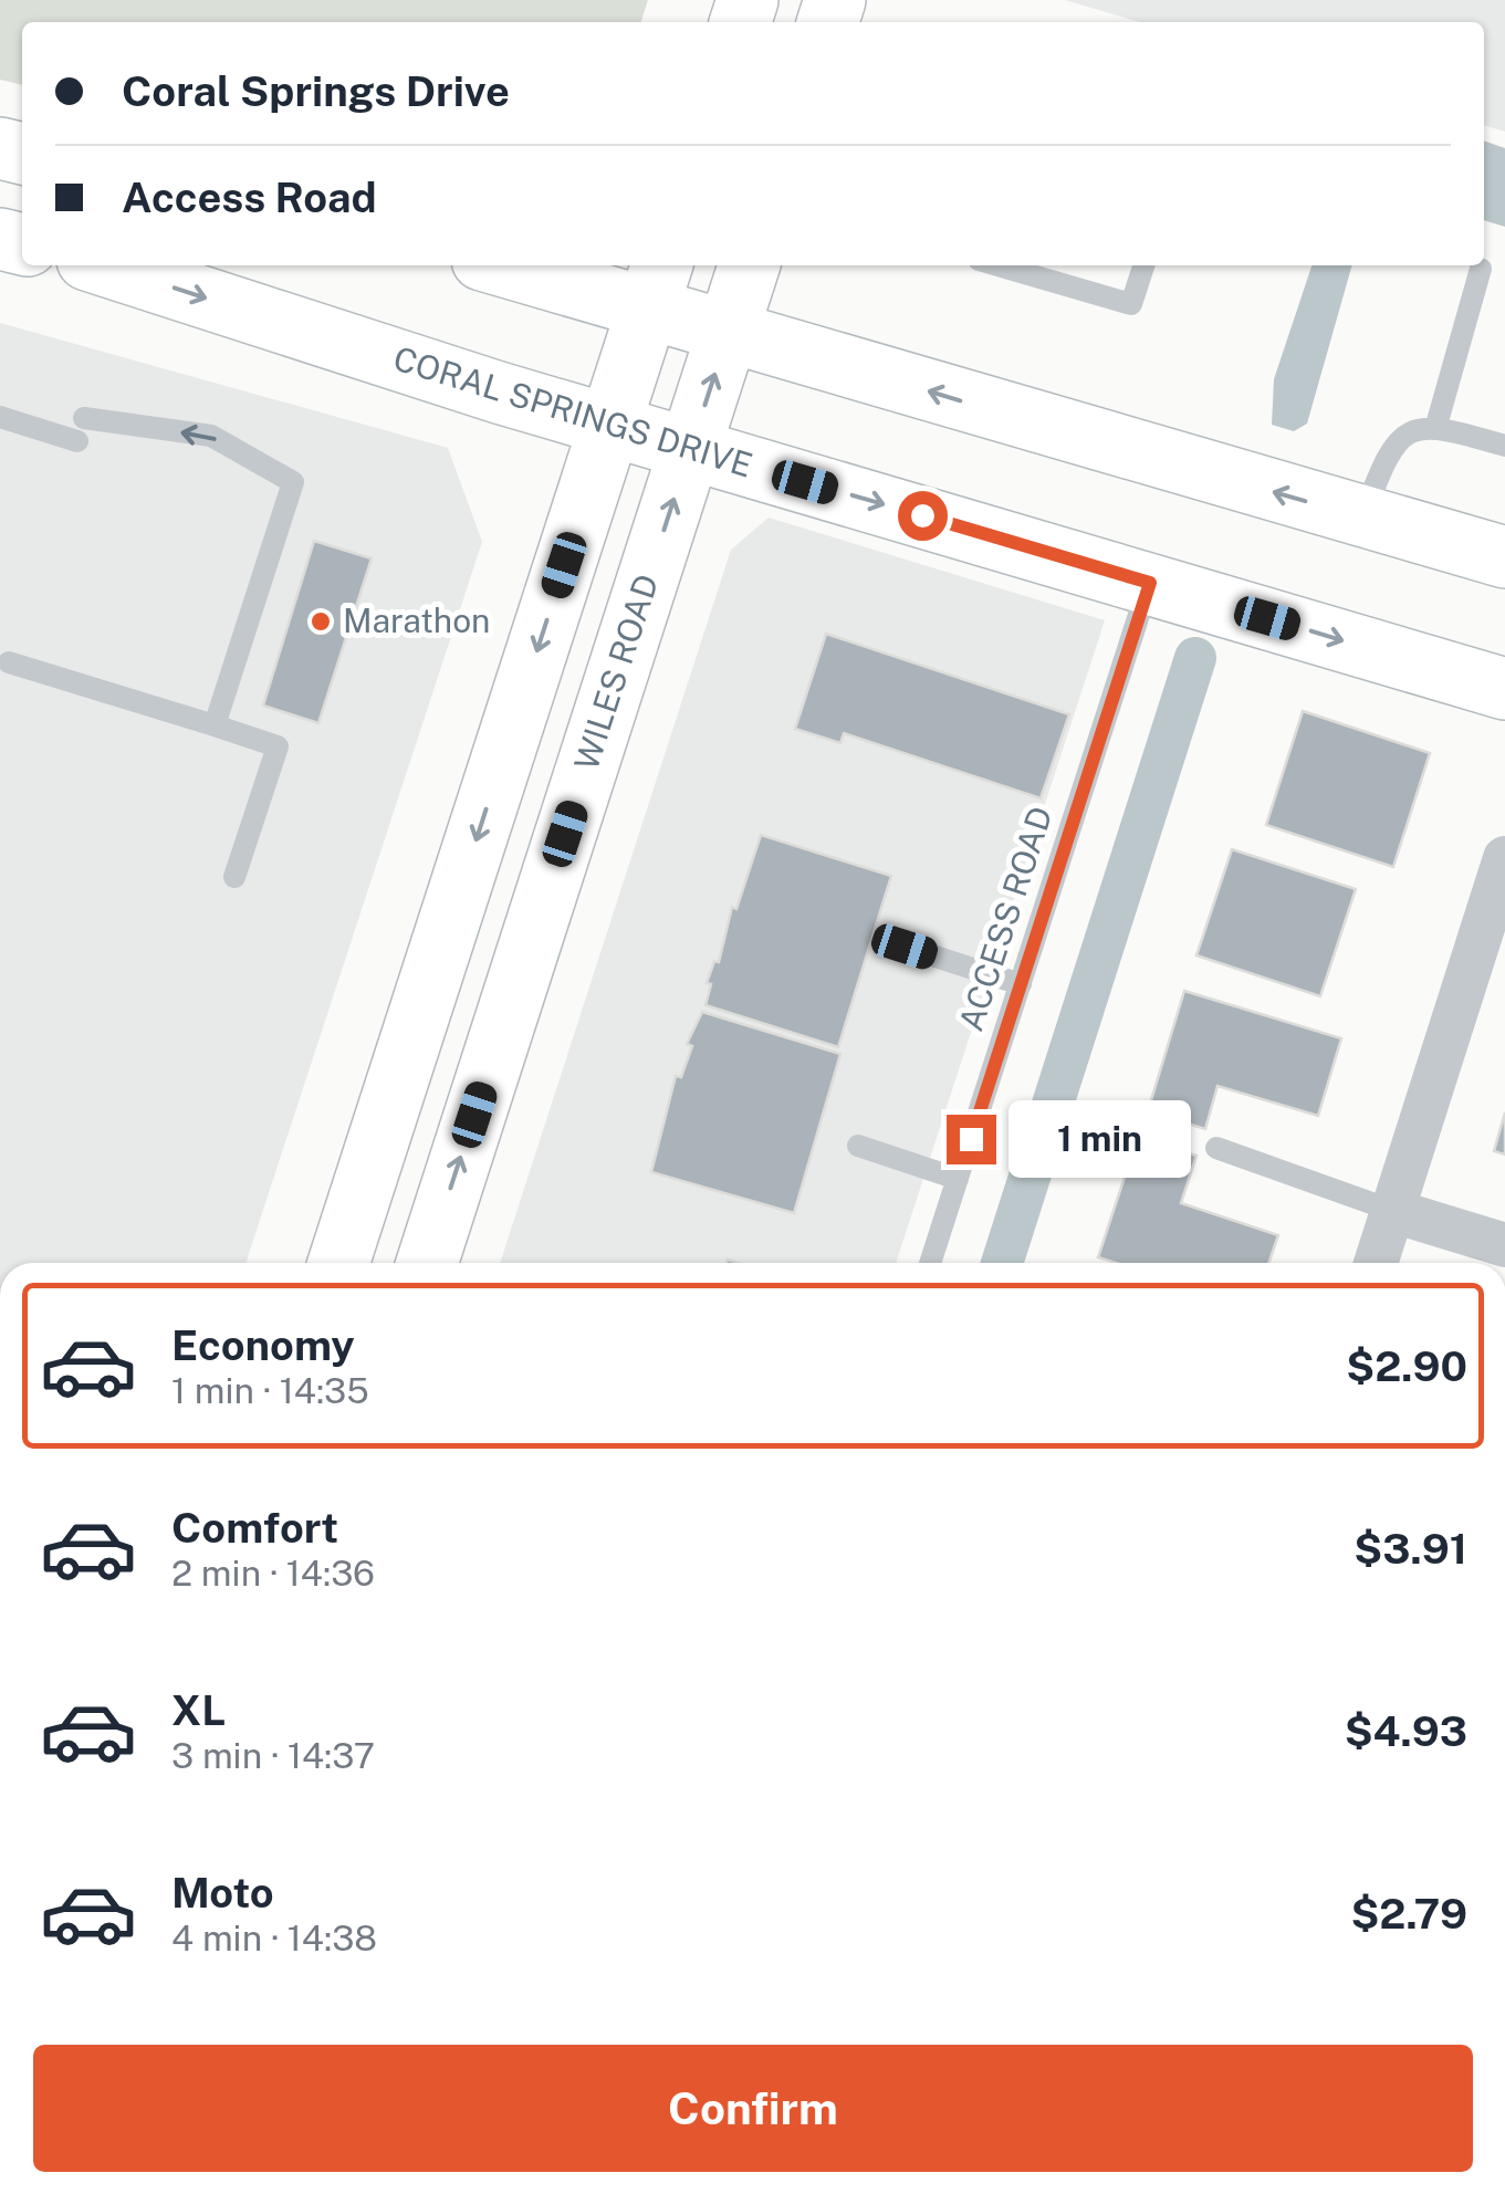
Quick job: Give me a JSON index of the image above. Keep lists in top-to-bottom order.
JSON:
{
  "streets": {
    "main road": ["CORAL SPRINGS DRIVE", "WILES ROAD"],
    "lane": ["ACCESS ROAD"]
  },
  "crossings": [
    ["CORAL SPRINGS DRIVE", "WILES ROAD"],
    ["CORAL SPRINGS DRIVE", "ACCESS ROAD"]
  ],
  "places": ["Marathon"],
  "page": {
    "banner": ["Coral Springs Drive", "Access Road"],
    "bubble": "1 min",
    "list": [
      {
        "name": "Economy",
        "note": "1 min · 14:35",
        "value": "$2.90"
      },
      {
        "name": "Comfort",
        "note": "2 min · 14:36",
        "value": "$3.91"
      },
      {
        "name": "XL",
        "note": "3 min · 14:37",
        "value": "$4.93"
      },
      {
        "name": "Moto",
        "note": "4 min · 14:38",
        "value": "$2.79"
      }
    ],
    "buttons": "Confirm"
  }
}
